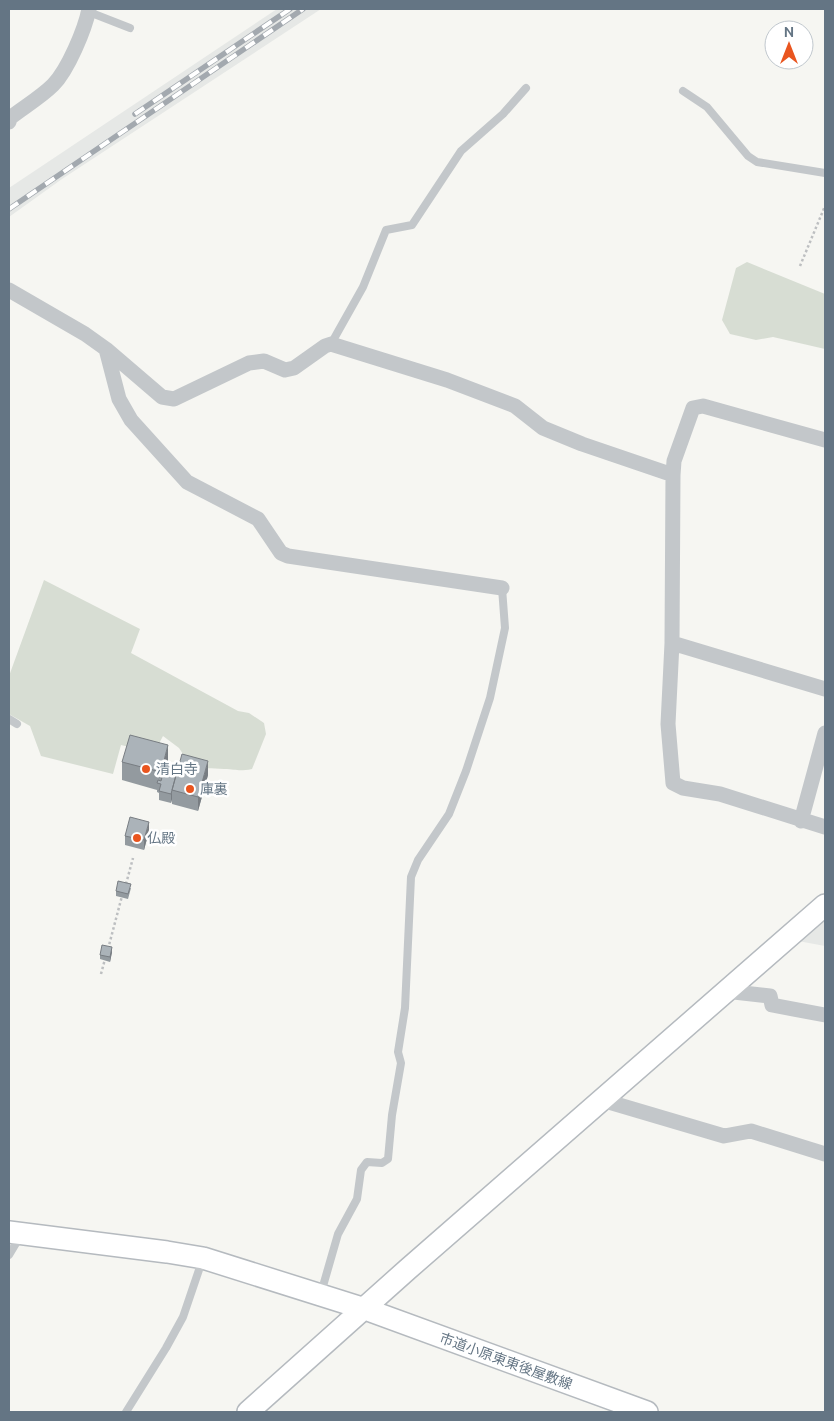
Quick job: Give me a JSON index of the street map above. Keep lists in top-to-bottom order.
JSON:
{
  "streets": {
    "street": ["市道小原東東後屋敷線"]
  },
  "places": ["清白寺", "庫裏", "仏殿"],
  "north": "top"
}
